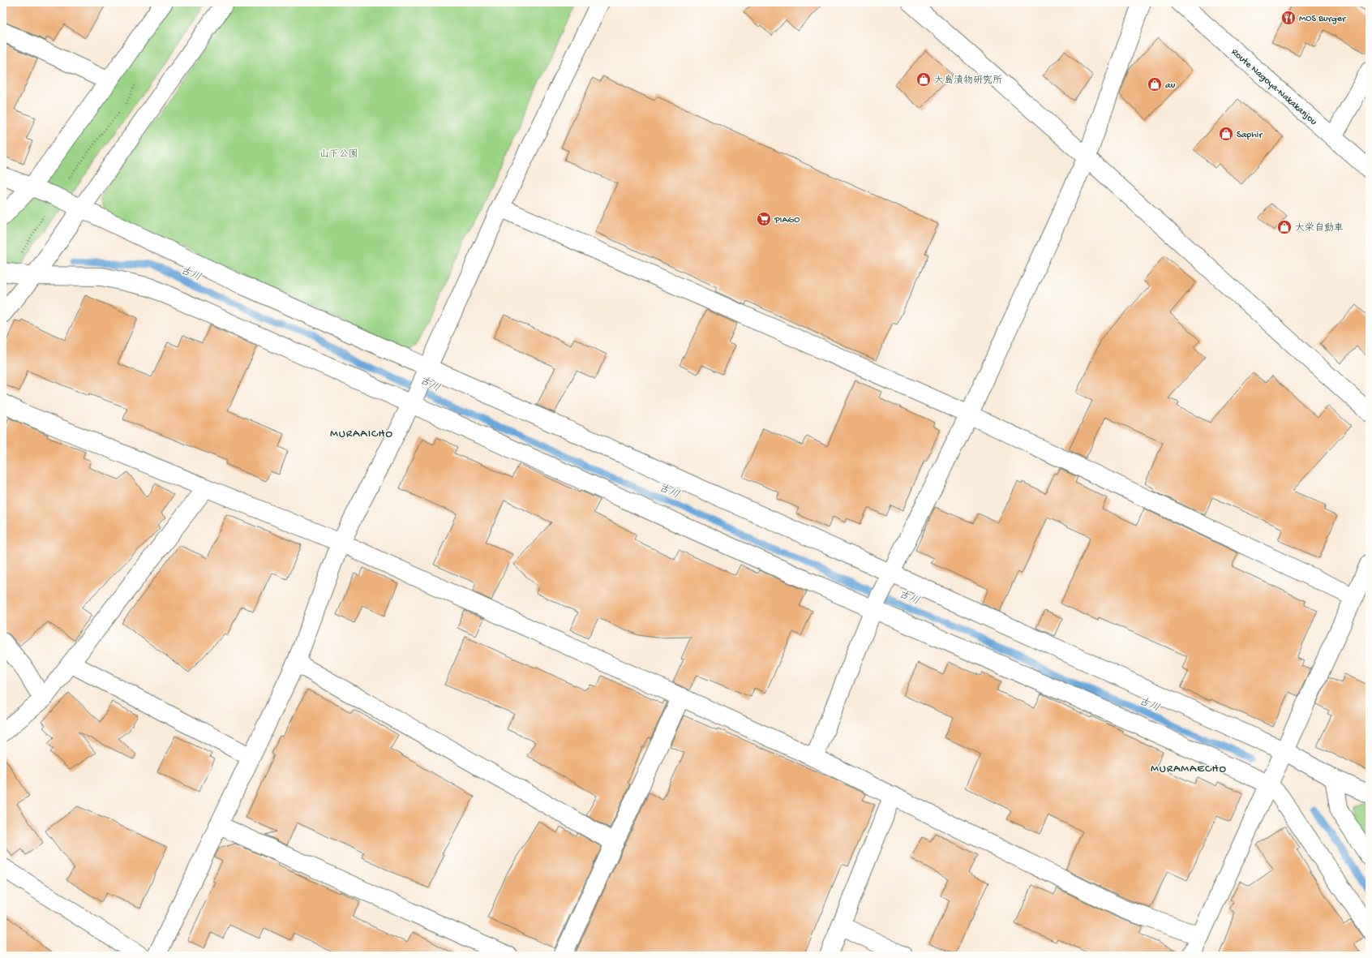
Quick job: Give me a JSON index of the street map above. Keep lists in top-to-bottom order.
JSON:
{
  "streets": {
    "street": ["Route Nagoya-Nakakanjou"]
  },
  "districts": ["MURAAICHO", "MURAMAECHO"],
  "water": ["古川"],
  "parks": ["山下公園"],
  "places": {
    "restaurant": ["MOS Burger"],
    "shop": [
      "大島漬物研究所",
      "au",
      "Saphir",
      "大栄自動車"
    ],
    "supermarket": ["PIAGO"]
  }
}
